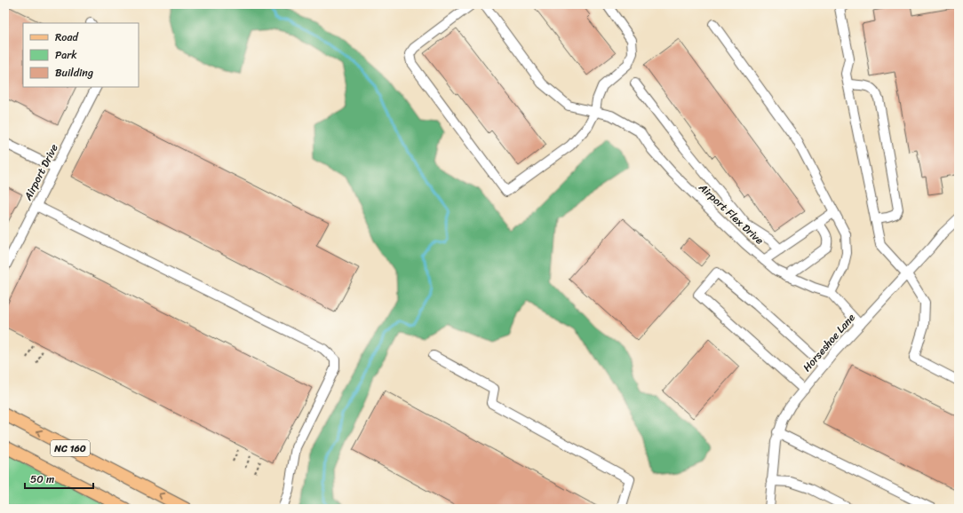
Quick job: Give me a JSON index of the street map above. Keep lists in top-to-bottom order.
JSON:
{
  "streets": {
    "main road": ["NC 160"],
    "street": ["Airport Drive", "Airport Flex Drive", "Horseshoe Lane"]
  },
  "crossings": [
    ["Airport Flex Drive", "Horseshoe Lane"]
  ],
  "legend": ["Road", "Park", "Building"],
  "scale_bar": "50 m"
}
